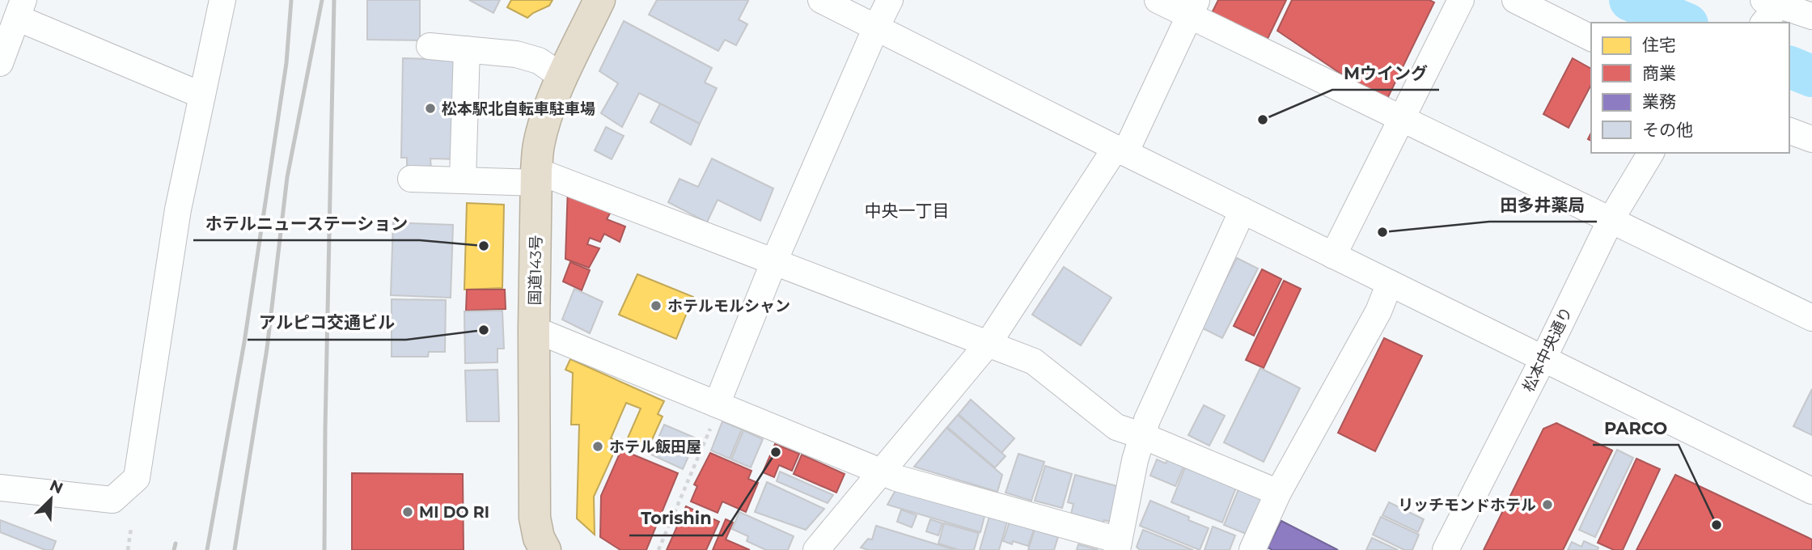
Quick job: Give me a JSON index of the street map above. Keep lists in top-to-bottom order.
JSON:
{
  "streets": {
    "highway": ["国道143号"],
    "street": ["松本中央通り"]
  },
  "districts": ["中央一丁目"],
  "places": [
    "松本駅北自転車駐車場",
    "Mウイング",
    "田多井薬局",
    "ホテルニューステーション",
    "ホテルモルシャン",
    "アルピコ交通ビル",
    "ホテル飯田屋",
    "Torishin",
    "リッチモンドホテル",
    "MI DO RI",
    "PARCO"
  ],
  "legend": [
    "住宅",
    "商業",
    "業務",
    "その他"
  ],
  "north": "top right"
}
